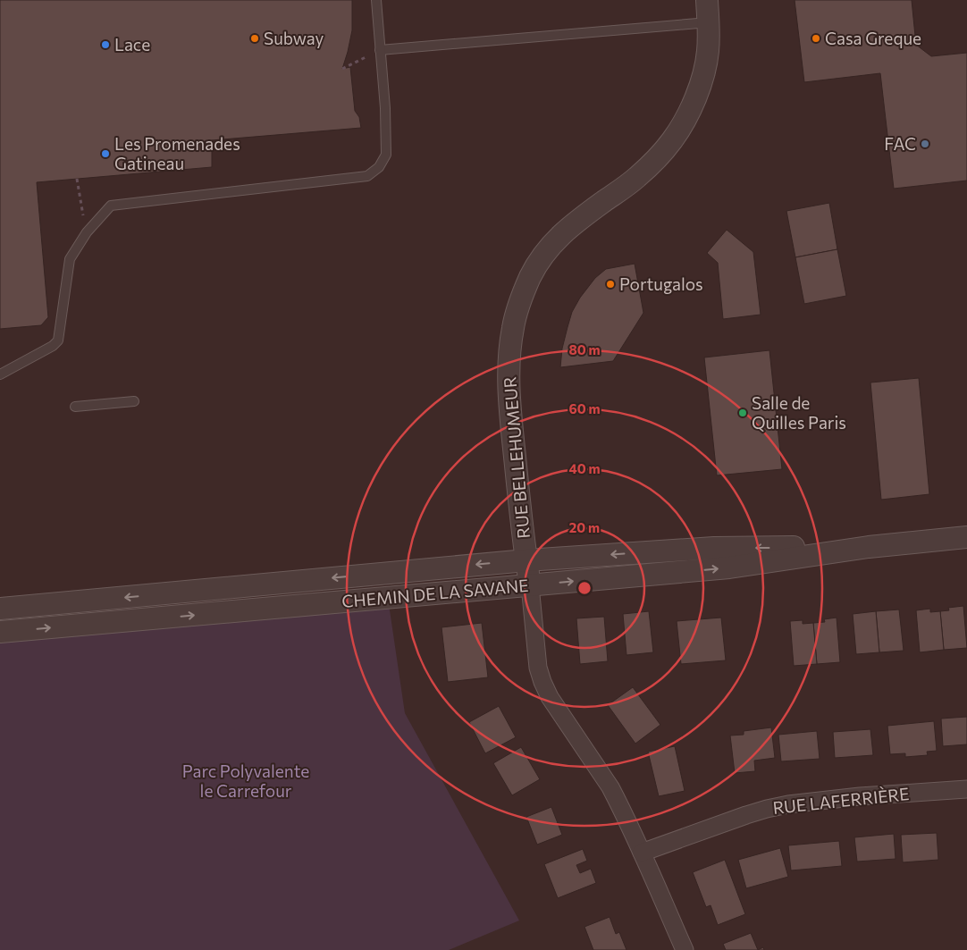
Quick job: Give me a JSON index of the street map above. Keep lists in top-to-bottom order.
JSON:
{
  "streets": {
    "street": ["RUE BELLEHUMEUR", "CHEMIN DE LA SAVANE", "RUE LAFERRIÈRE"]
  },
  "crossings": [
    ["RUE BELLEHUMEUR", "CHEMIN DE LA SAVANE"]
  ],
  "parks": ["Parc Polyvalente le Carrefour"],
  "places": [
    "Subway",
    "Casa Greque",
    "Lace",
    "FAC",
    "Les Promenades Gatineau",
    "Portugalos",
    "Salle de Quilles Paris"
  ],
  "rings": [
    "80 m",
    "60 m",
    "40 m",
    "20 m"
  ]
}
